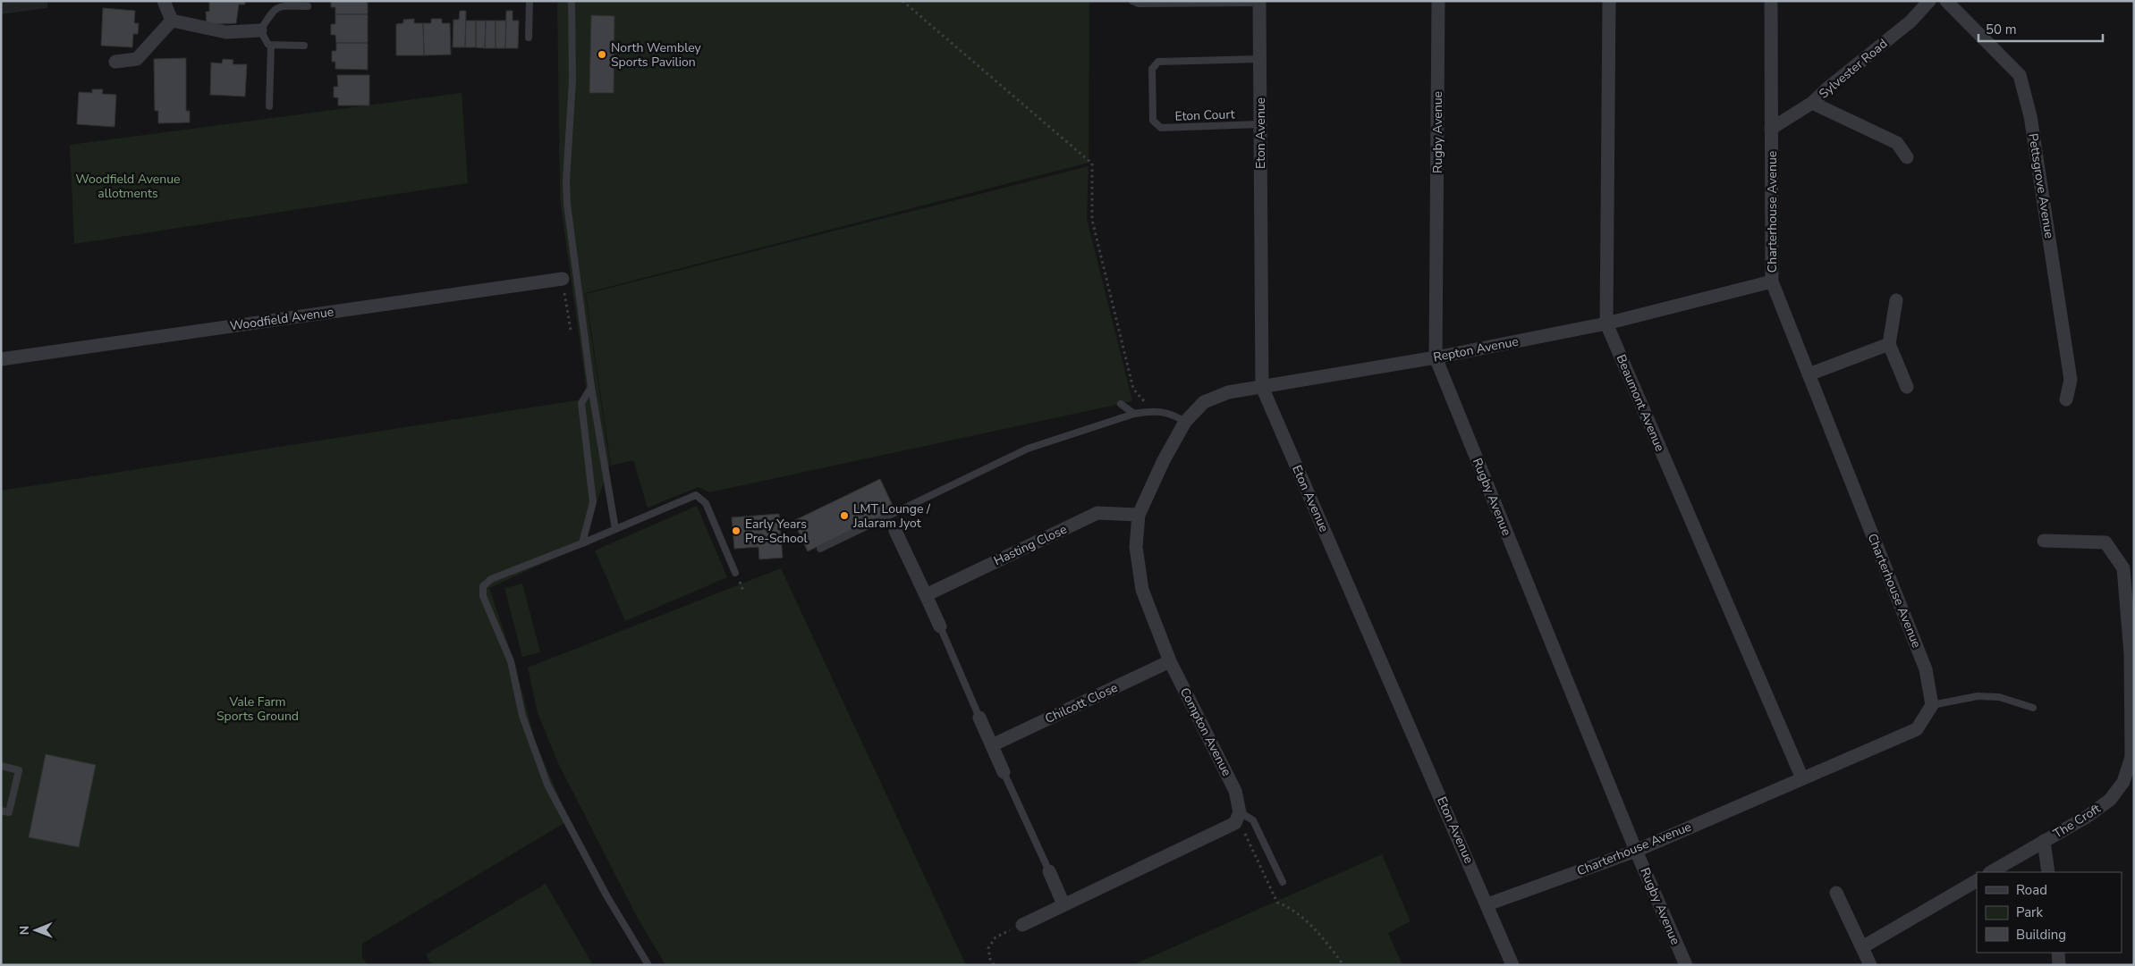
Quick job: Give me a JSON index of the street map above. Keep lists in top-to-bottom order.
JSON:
{
  "streets": {
    "street": [
      "Sylvester Road",
      "Rugby Avenue",
      "Eton Avenue",
      "Pettsgrove Avenue",
      "Charterhouse Avenue",
      "Woodfield Avenue",
      "Repton Avenue",
      "Beaumont Avenue",
      "Hasting Close",
      "Chilcott Close",
      "Compton Avenue",
      "The Croft"
    ],
    "lane": ["Eton Court"]
  },
  "crossings": [
    ["Sylvester Road", "Charterhouse Avenue"],
    ["Eton Court", "Eton Avenue"],
    ["Rugby Avenue", "Charterhouse Avenue"],
    ["Rugby Avenue", "Repton Avenue"],
    ["Eton Avenue", "Charterhouse Avenue"],
    ["Eton Avenue", "Repton Avenue"],
    ["Charterhouse Avenue", "Repton Avenue"],
    ["Charterhouse Avenue", "Beaumont Avenue"],
    ["Repton Avenue", "Beaumont Avenue"],
    ["Repton Avenue", "Compton Avenue"],
    ["Hasting Close", "Compton Avenue"],
    ["Chilcott Close", "Compton Avenue"]
  ],
  "parks": ["Woodfield Avenue allotments", "Vale Farm Sports Ground"],
  "places": ["North Wembley Sports Pavilion", "LMT Lounge / Jalaram Jyot", "Early Years Pre-School"],
  "legend": ["Road", "Park", "Building"],
  "scale_bar": "50 m",
  "north": "left"
}
